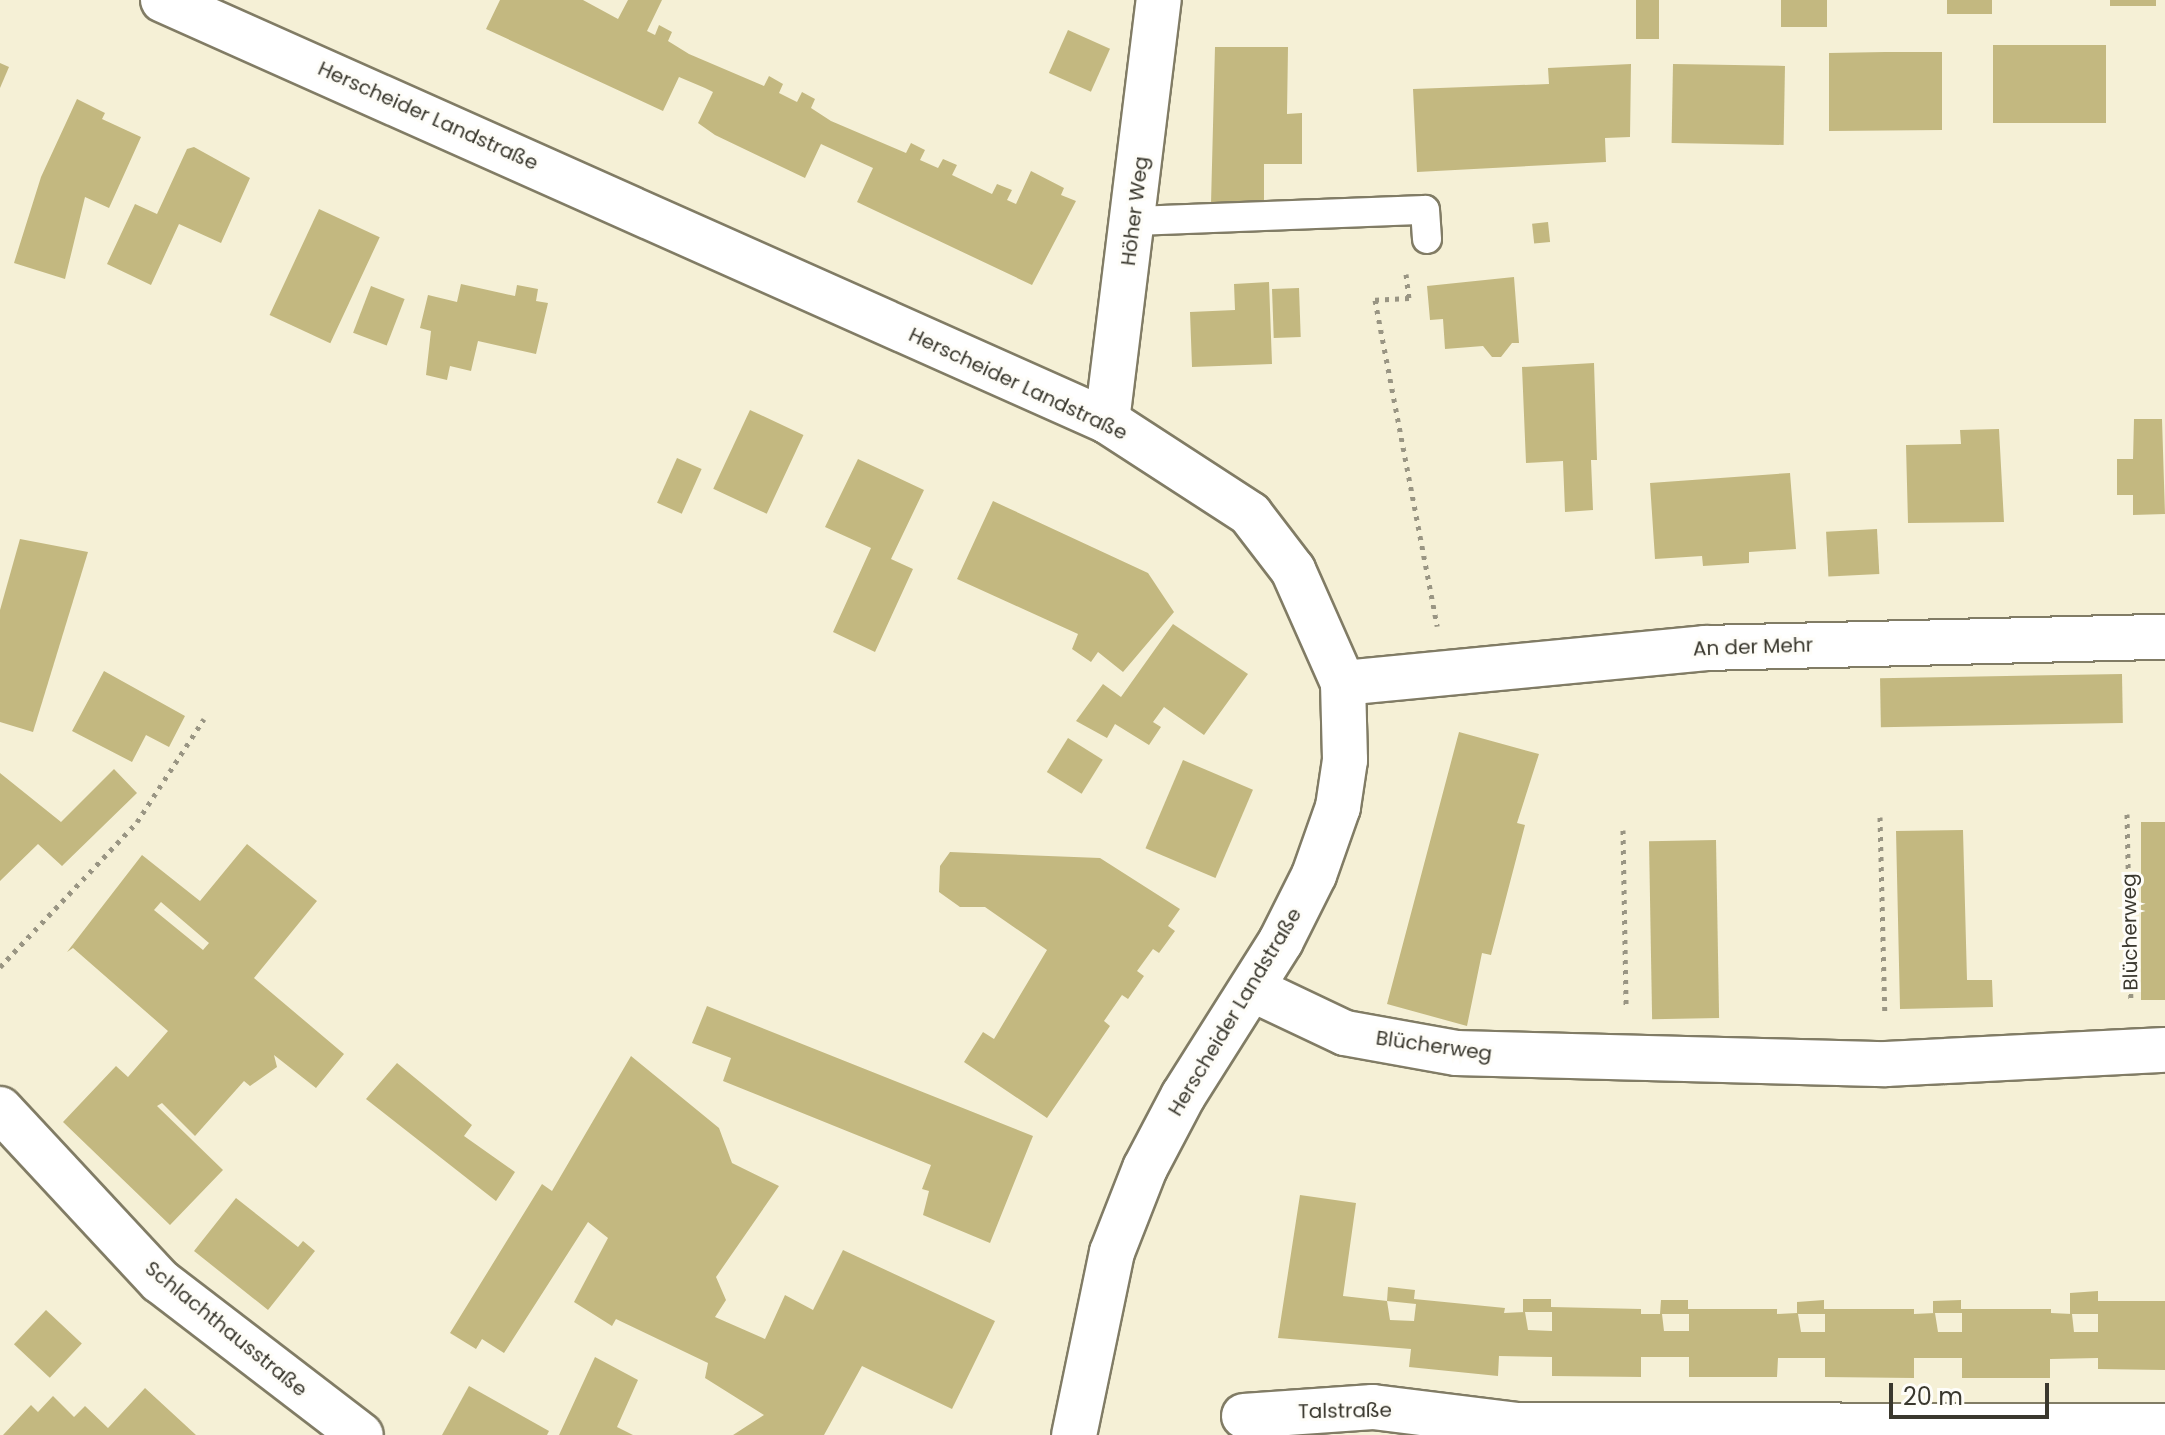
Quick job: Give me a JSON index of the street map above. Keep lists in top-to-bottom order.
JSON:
{
  "streets": {
    "street": [
      "Herscheider Landstraße",
      "Höher Weg",
      "An der Mehr",
      "Blücherweg",
      "Schlachthausstraße",
      "Talstraße"
    ]
  },
  "crossings": [
    ["Herscheider Landstraße", "Höher Weg"],
    ["Herscheider Landstraße", "An der Mehr"],
    ["Herscheider Landstraße", "Blücherweg"]
  ],
  "scale_bar": "20 m"
}
